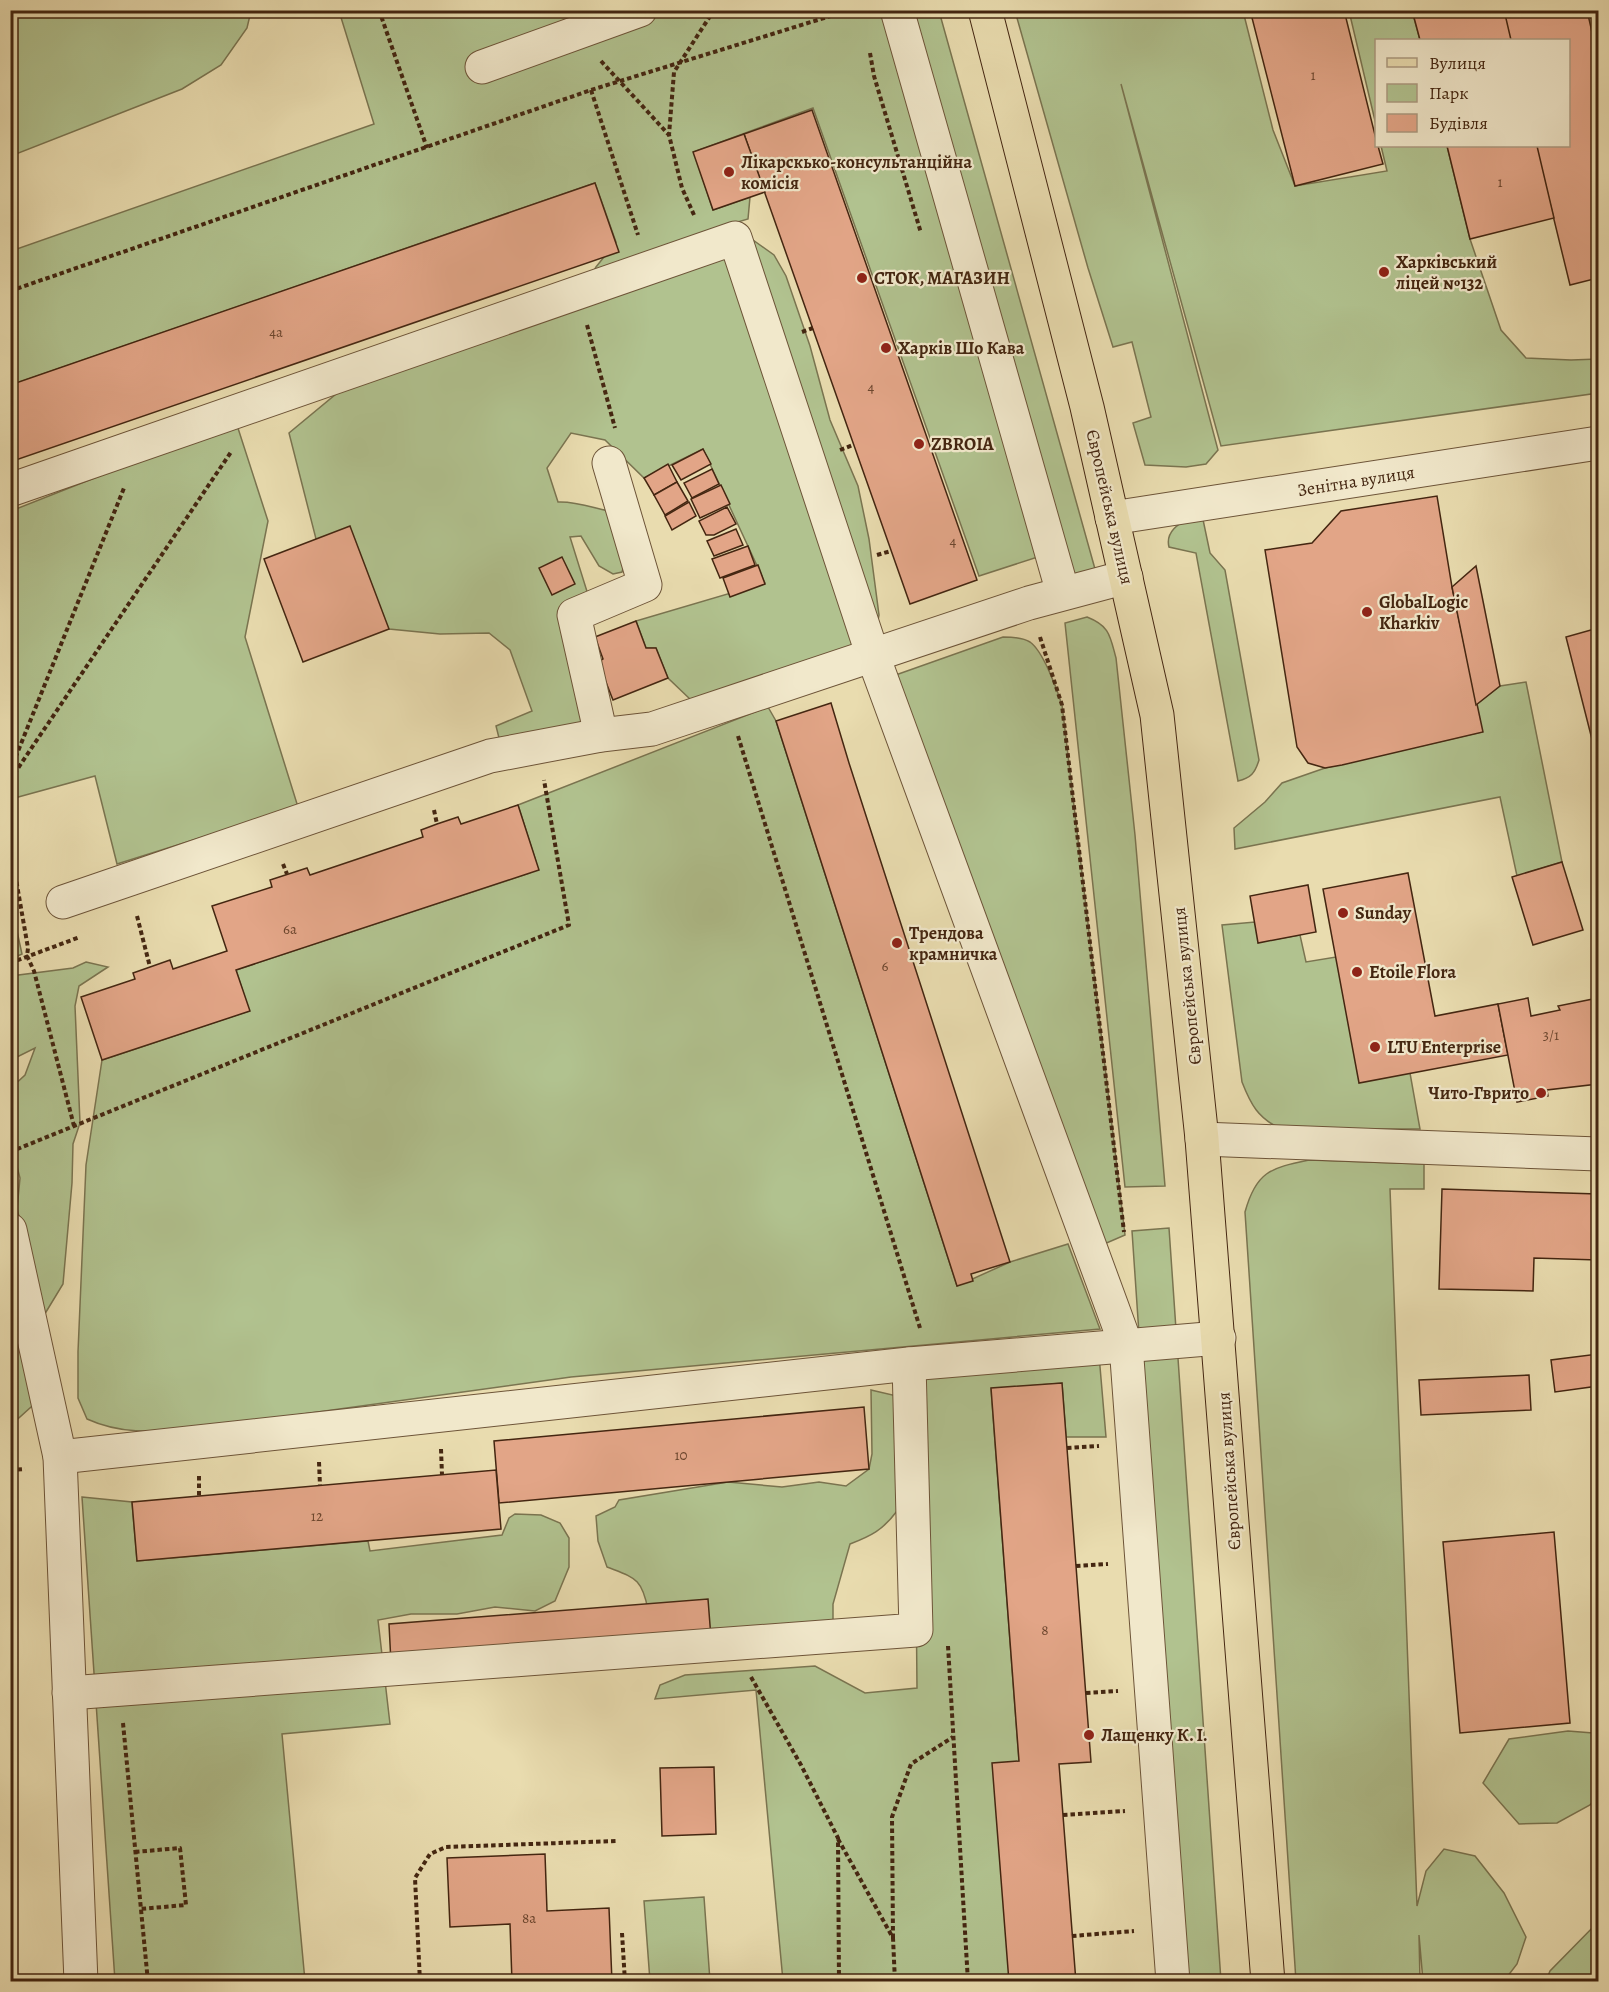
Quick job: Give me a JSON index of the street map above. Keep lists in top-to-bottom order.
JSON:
{
  "streets": {
    "main road": ["Європейська вулиця"],
    "street": ["Зенітна вулиця"]
  },
  "crossings": [
    ["Зенітна вулиця", "Європейська вулиця"]
  ],
  "places": [
    "Лікарскько-консультанційна комісія",
    "Харківський ліцей №132",
    "СТОК, МАГАЗИН",
    "Харків Шо Кава",
    "ZBROIA",
    "GlobalLogic Kharkiv",
    "Sunday",
    "Трендова крамничка",
    "Etoile Flora",
    "LTU Enterprise",
    "Чито-Гврито",
    "Лащенку К. І."
  ],
  "house_numbers": [
    "1",
    "1",
    "4а",
    "4",
    "4",
    "6а",
    "6",
    "3/1",
    "10",
    "12",
    "8",
    "8а"
  ],
  "legend": ["Вулиця", "Парк", "Будівля"]
}
